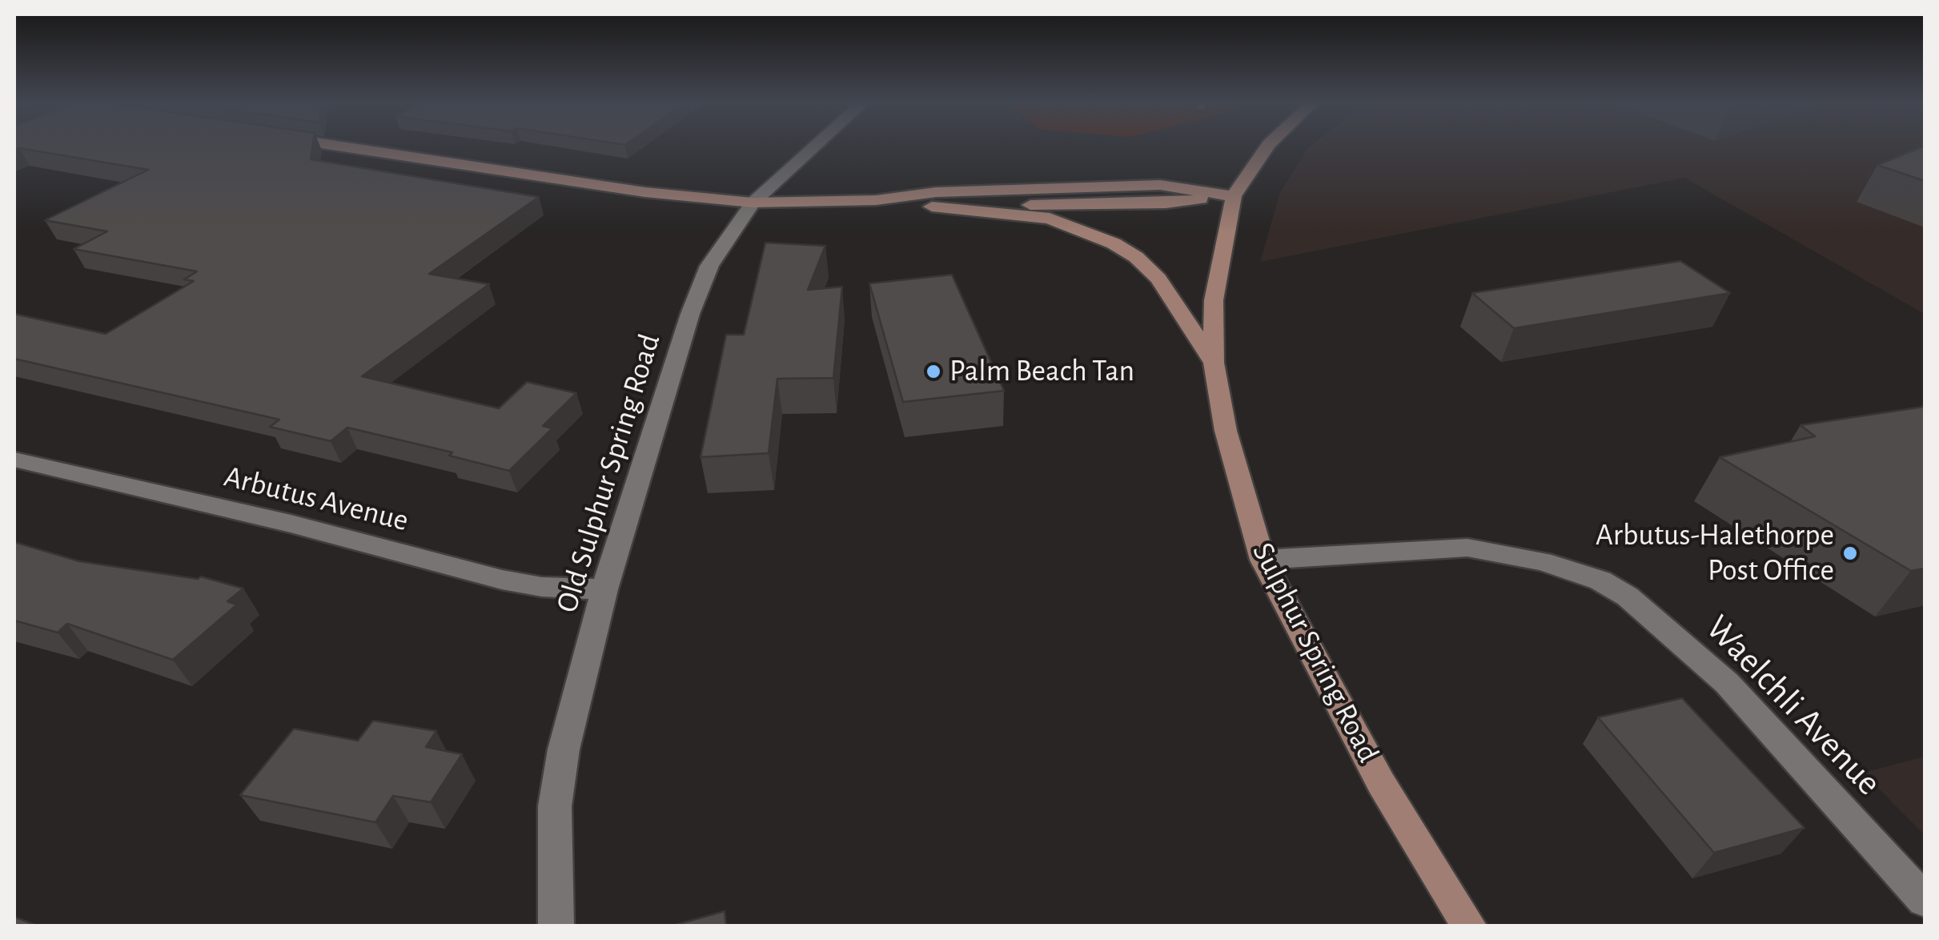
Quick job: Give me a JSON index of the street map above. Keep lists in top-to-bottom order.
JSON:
{
  "streets": {
    "street": [
      "Old Sulphur Spring Road",
      "Arbutus Avenue",
      "Sulphur Spring Road",
      "Waelchli Avenue"
    ]
  },
  "crossings": [
    ["Old Sulphur Spring Road", "Arbutus Avenue"],
    ["Sulphur Spring Road", "Waelchli Avenue"]
  ],
  "places": ["Palm Beach Tan", "Arbutus-Halethorpe Post Office"]
}
